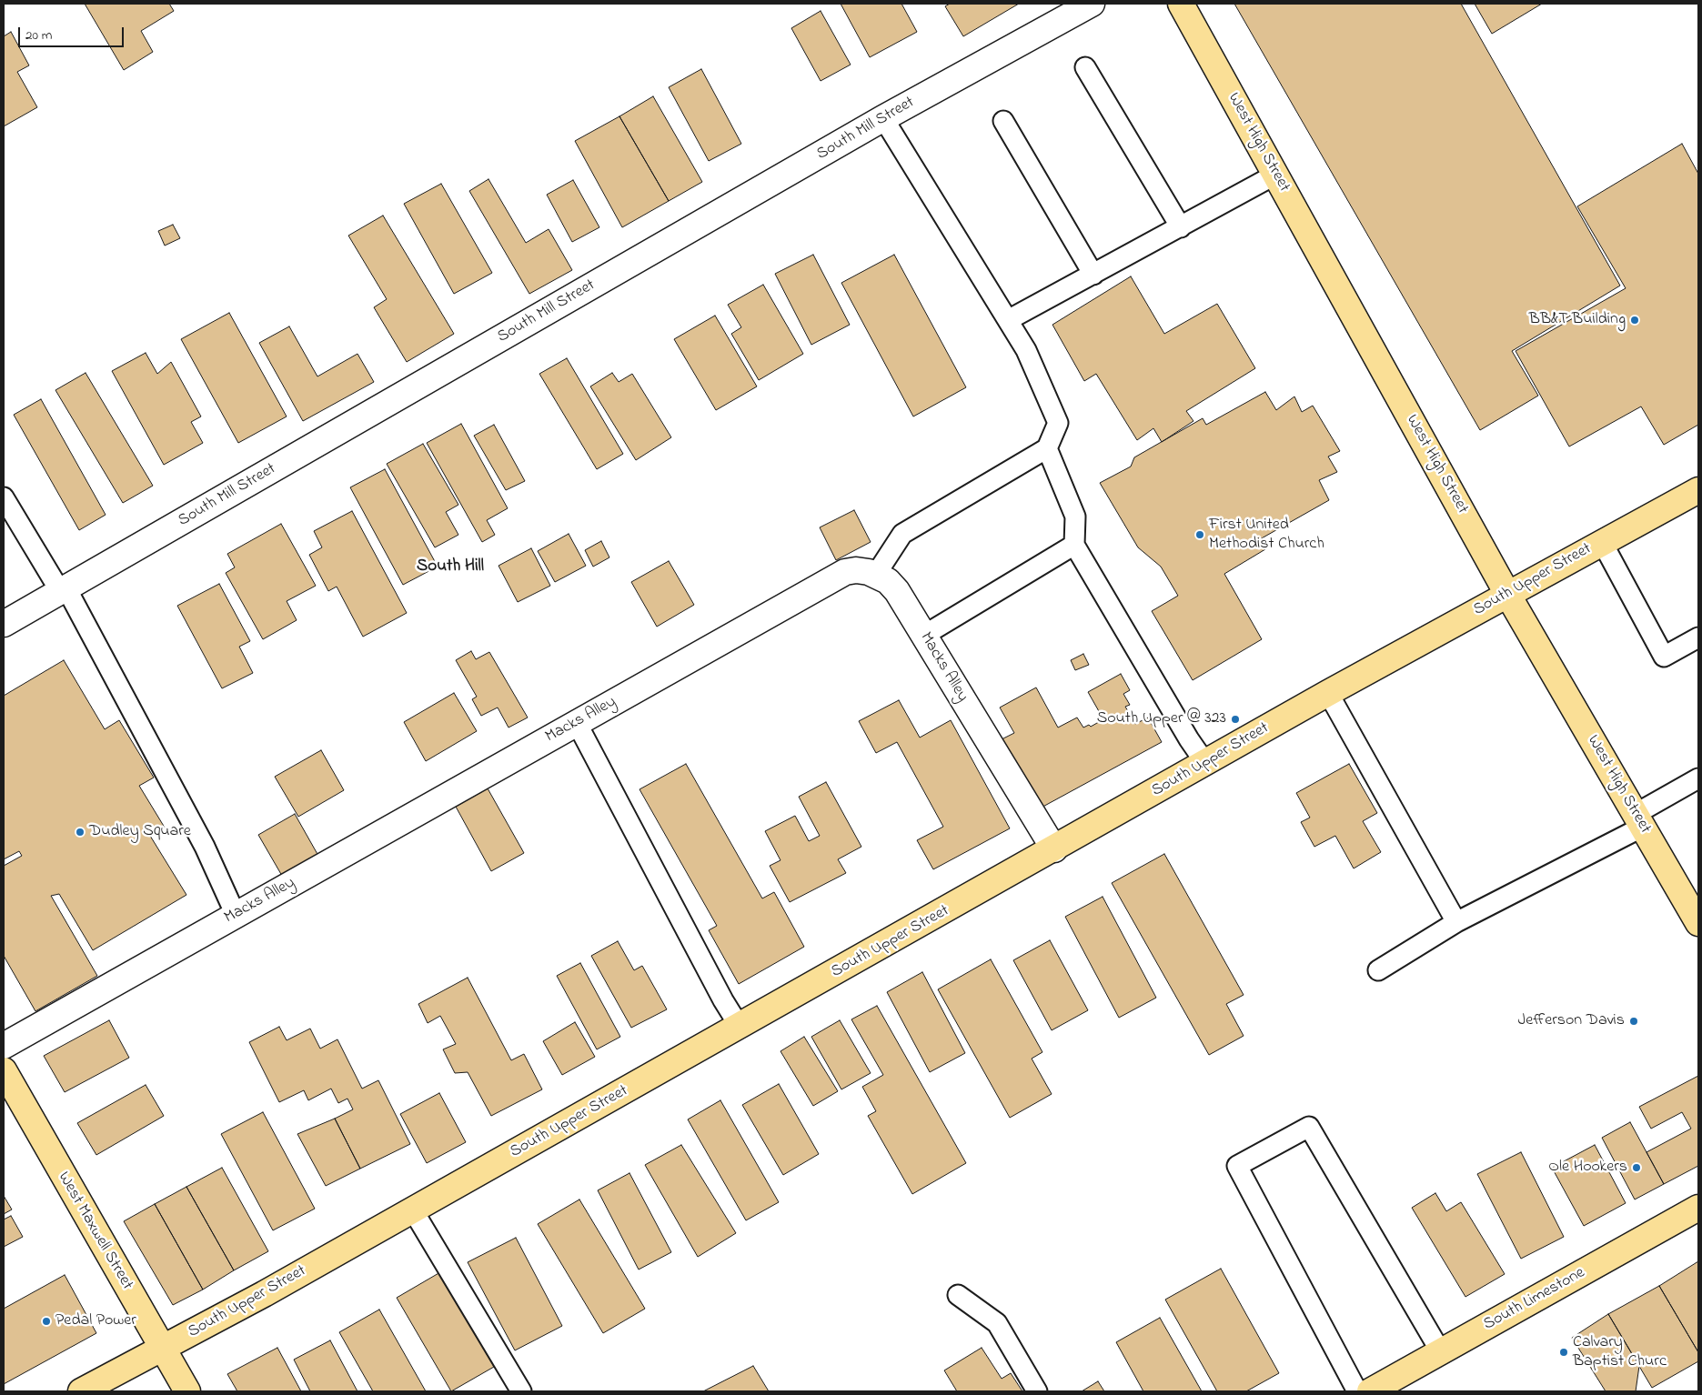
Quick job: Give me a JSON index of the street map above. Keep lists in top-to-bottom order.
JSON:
{
  "streets": {
    "main road": [
      "West High Street",
      "South Upper Street",
      "West Maxwell Street",
      "South Limestone"
    ],
    "street": ["South Mill Street", "Macks Alley"]
  },
  "crossings": [
    ["West High Street", "South Upper Street"],
    ["South Upper Street", "Macks Alley"],
    ["South Upper Street", "West Maxwell Street"]
  ],
  "districts": ["South Hill"],
  "places": [
    "BB&T Building",
    "First United Methodist Church",
    "South Upper @ 323",
    "Dudley Square",
    "Jefferson Davis",
    "Ole Hookers",
    "Pedal Power",
    "Calvary Baptist Churc"
  ],
  "scale_bar": "20 m"
}
